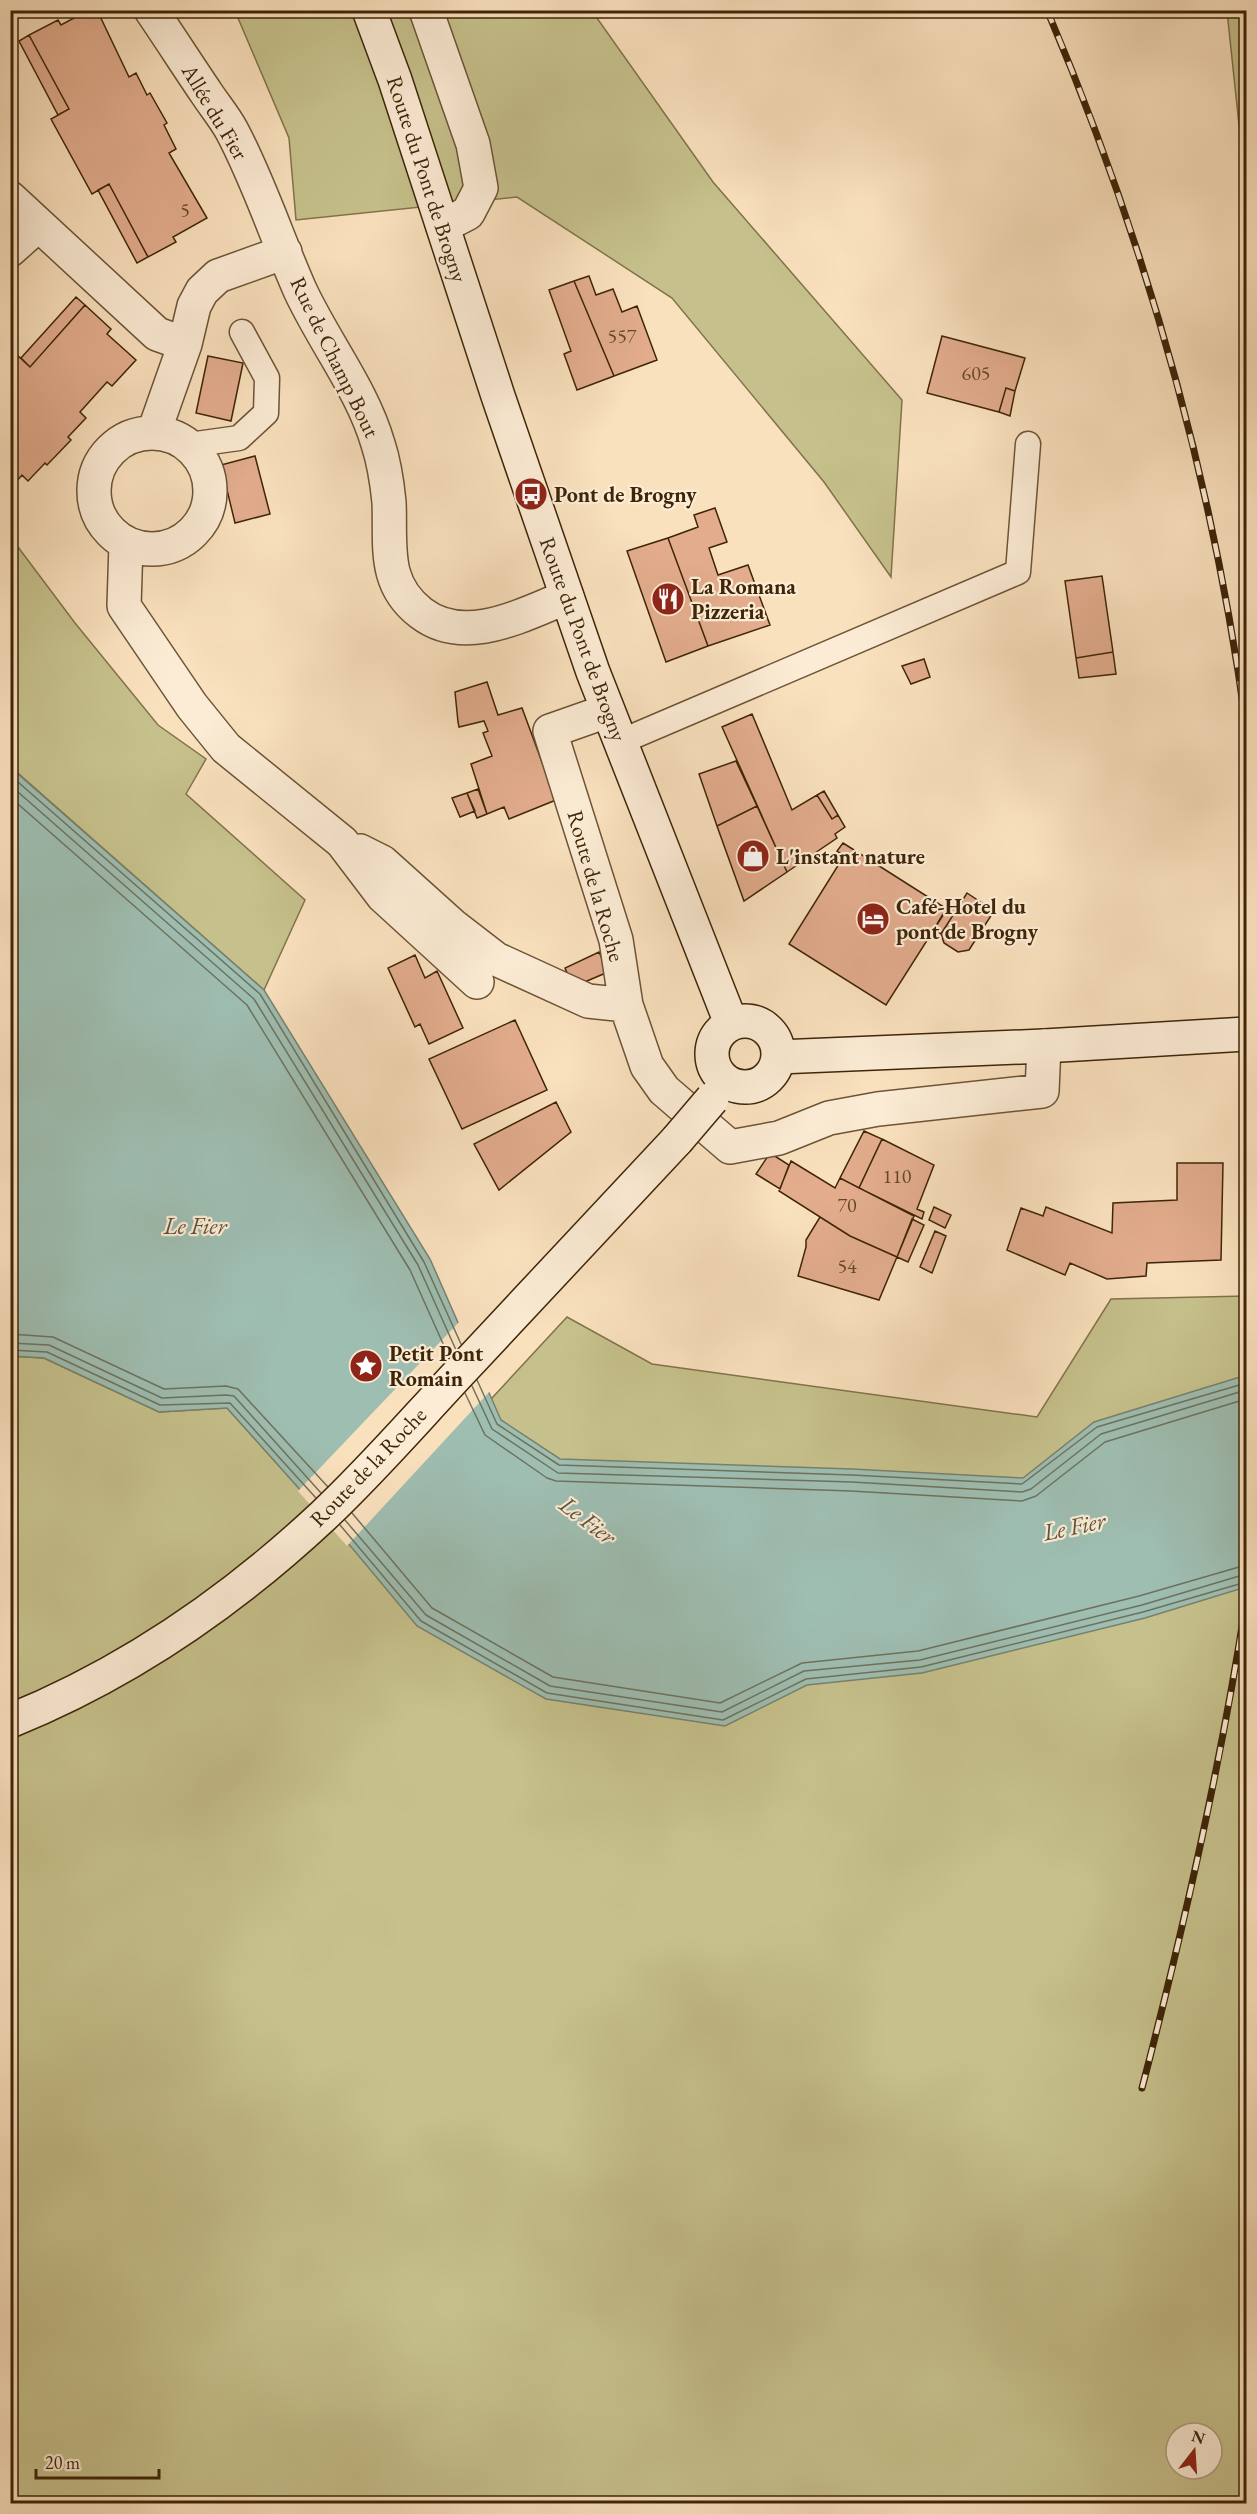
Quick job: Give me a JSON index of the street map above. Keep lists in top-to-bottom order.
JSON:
{
  "streets": {
    "street": [
      "Allée du Fier",
      "Route du Pont de Brogny",
      "Rue de Champ Bout",
      "Route de la Roche"
    ]
  },
  "crossings": [
    ["Allée du Fier", "Rue de Champ Bout"],
    ["Route du Pont de Brogny", "Rue de Champ Bout"],
    ["Route du Pont de Brogny", "Route de la Roche"]
  ],
  "water": ["Le Fier"],
  "places": {
    "bus stop": ["Pont de Brogny"],
    "restaurant": ["La Romana Pizzeria"],
    "shop": ["L'instant nature"],
    "hotel": ["Café-Hotel du pont de Brogny"],
    "place": ["Petit Pont Romain"]
  },
  "house_numbers": [
    "5",
    "557",
    "605",
    "110",
    "70",
    "54"
  ],
  "scale_bar": "20 m",
  "north": "top"
}
